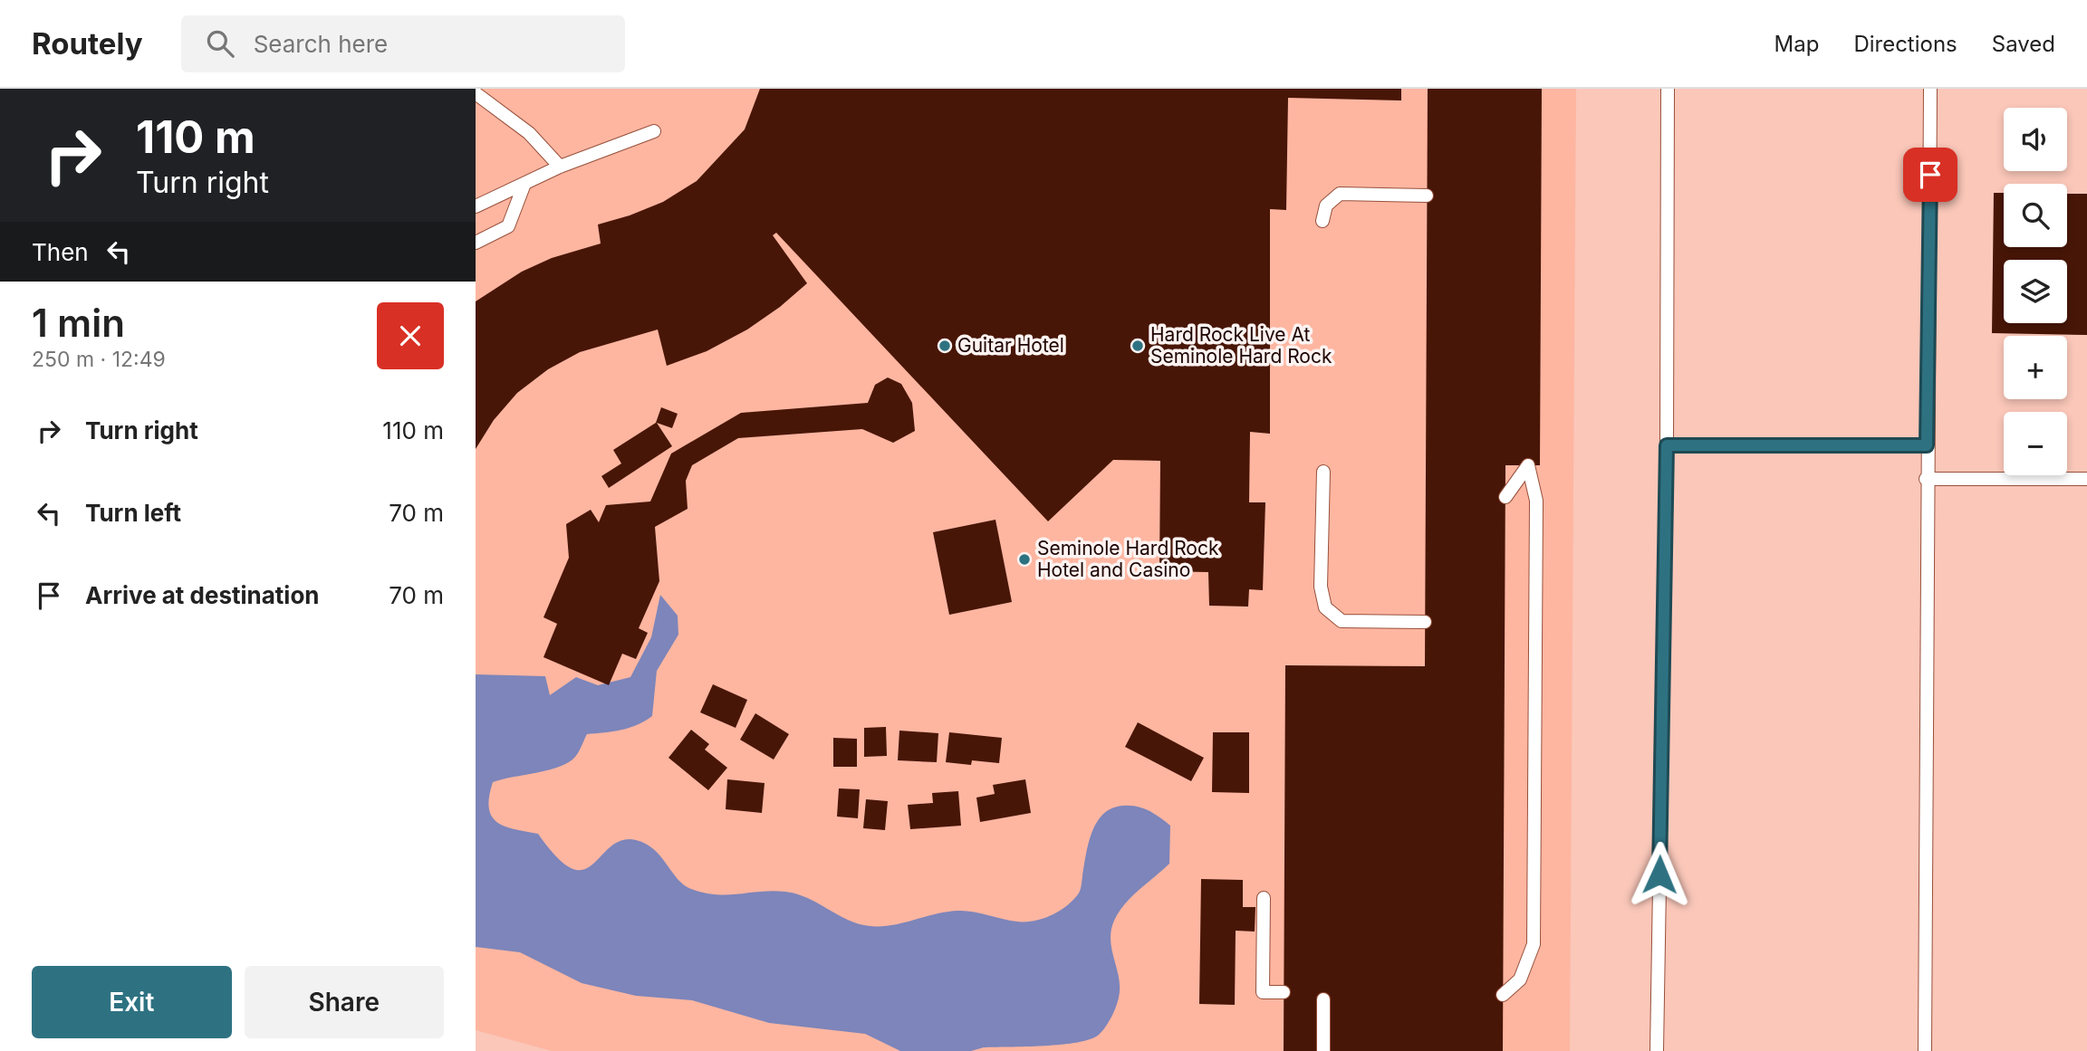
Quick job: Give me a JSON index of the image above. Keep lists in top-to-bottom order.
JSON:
{
  "places": ["Guitar Hotel", "Hard Rock Live At Seminole Hard Rock", "Seminole Hard Rock Hotel and Casino"],
  "page": {
    "header": "Routely",
    "search": "Search here",
    "nav": ["Map", "Directions", "Saved"],
    "turn": ["110 m", "Turn right"],
    "map_buttons": ["+", "−"],
    "then": "Then",
    "heading": ["1 min", "250 m · 12:49"],
    "list": [
      {
        "name": "Turn right",
        "value": "110 m"
      },
      {
        "name": "Turn left",
        "value": "70 m"
      },
      {
        "name": "Arrive at destination",
        "value": "70 m"
      }
    ],
    "buttons": ["Exit", "Share"]
  }
}
